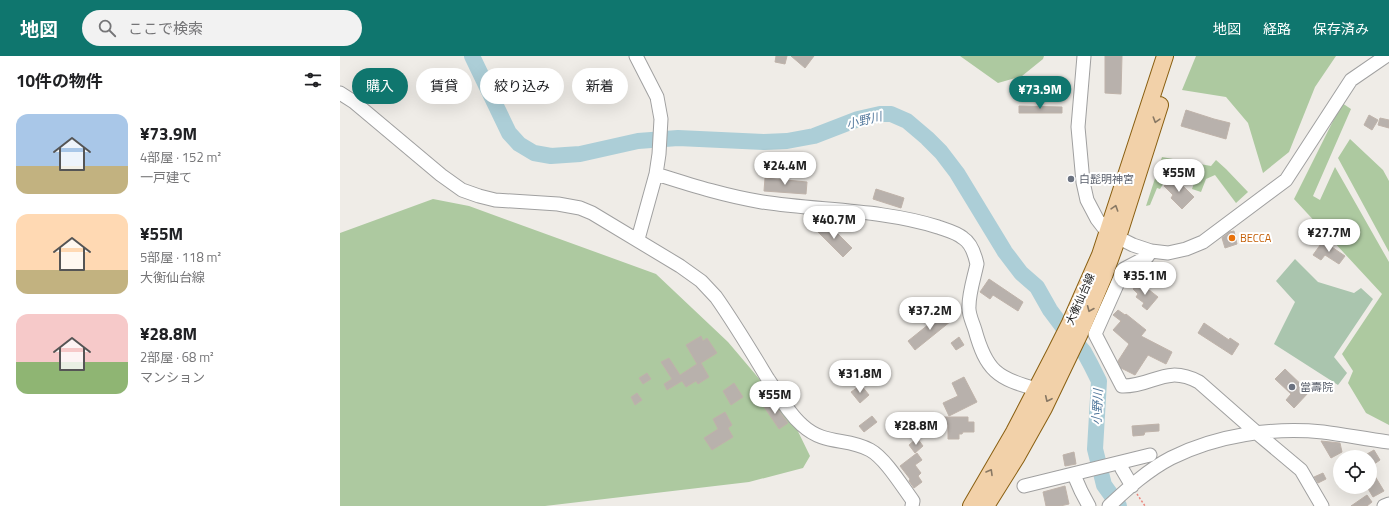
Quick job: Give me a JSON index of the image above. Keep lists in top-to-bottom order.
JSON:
{
  "streets": {
    "main road": ["大衡仙台線"]
  },
  "water": ["小野川"],
  "places": ["白髭明神宮", "BECCA", "當壽院"],
  "page": {
    "header": "地図",
    "search": "ここで検索",
    "nav": ["地図", "経路", "保存済み"],
    "heading": "10件の物件",
    "chip": [
      "購入",
      "賃貸",
      "絞り込み",
      "新着"
    ],
    "price": [
      "¥73.9M",
      "¥24.4M",
      "¥55M",
      "¥40.7M",
      "¥27.7M",
      "¥35.1M",
      "¥37.2M",
      "¥31.8M",
      "¥55M",
      "¥28.8M"
    ],
    "list": [
      {
        "name": "¥73.9M",
        "note": "4部屋 · 152 m² · 一戸建て"
      },
      {
        "name": "¥55M",
        "note": "5部屋 · 118 m² · 大衡仙台線"
      },
      {
        "name": "¥28.8M",
        "note": "2部屋 · 68 m² · マンション"
      }
    ]
  }
}
